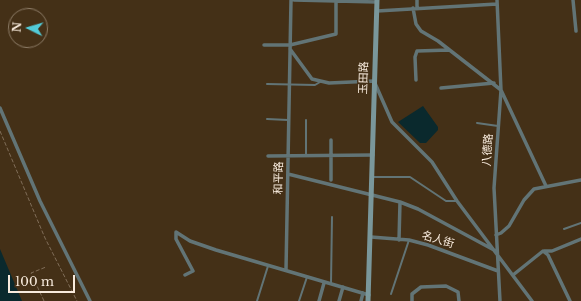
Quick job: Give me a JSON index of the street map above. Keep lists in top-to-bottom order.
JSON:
{
  "streets": {
    "street": [
      "玉田路",
      "八德路",
      "和平路",
      "名人街"
    ]
  },
  "crossings": [
    ["玉田路", "名人街"],
    ["八德路", "名人街"]
  ],
  "scale_bar": "100 m",
  "north": "left"
}
